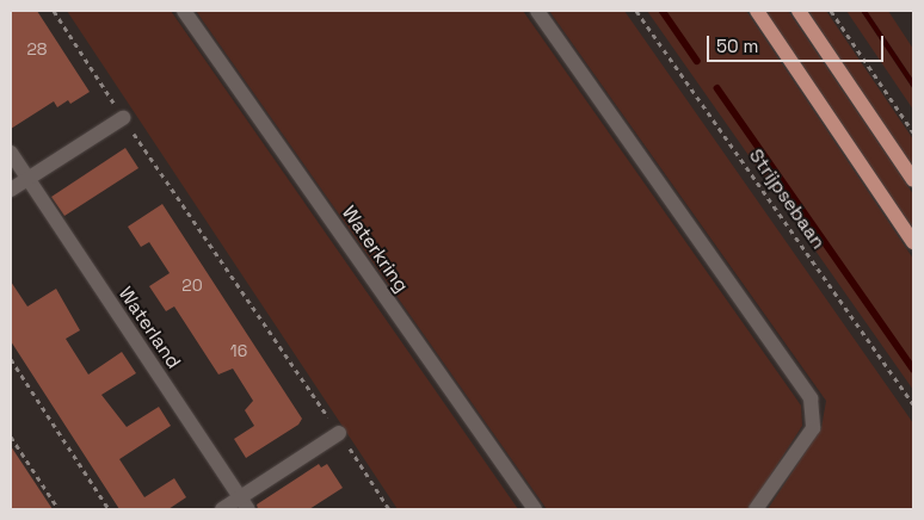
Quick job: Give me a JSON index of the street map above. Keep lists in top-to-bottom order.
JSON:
{
  "streets": {
    "street": ["Waterkring", "Waterland"],
    "path": ["Strijpsebaan"]
  },
  "house_numbers": ["28", "20", "16"],
  "scale_bar": "50 m"
}
